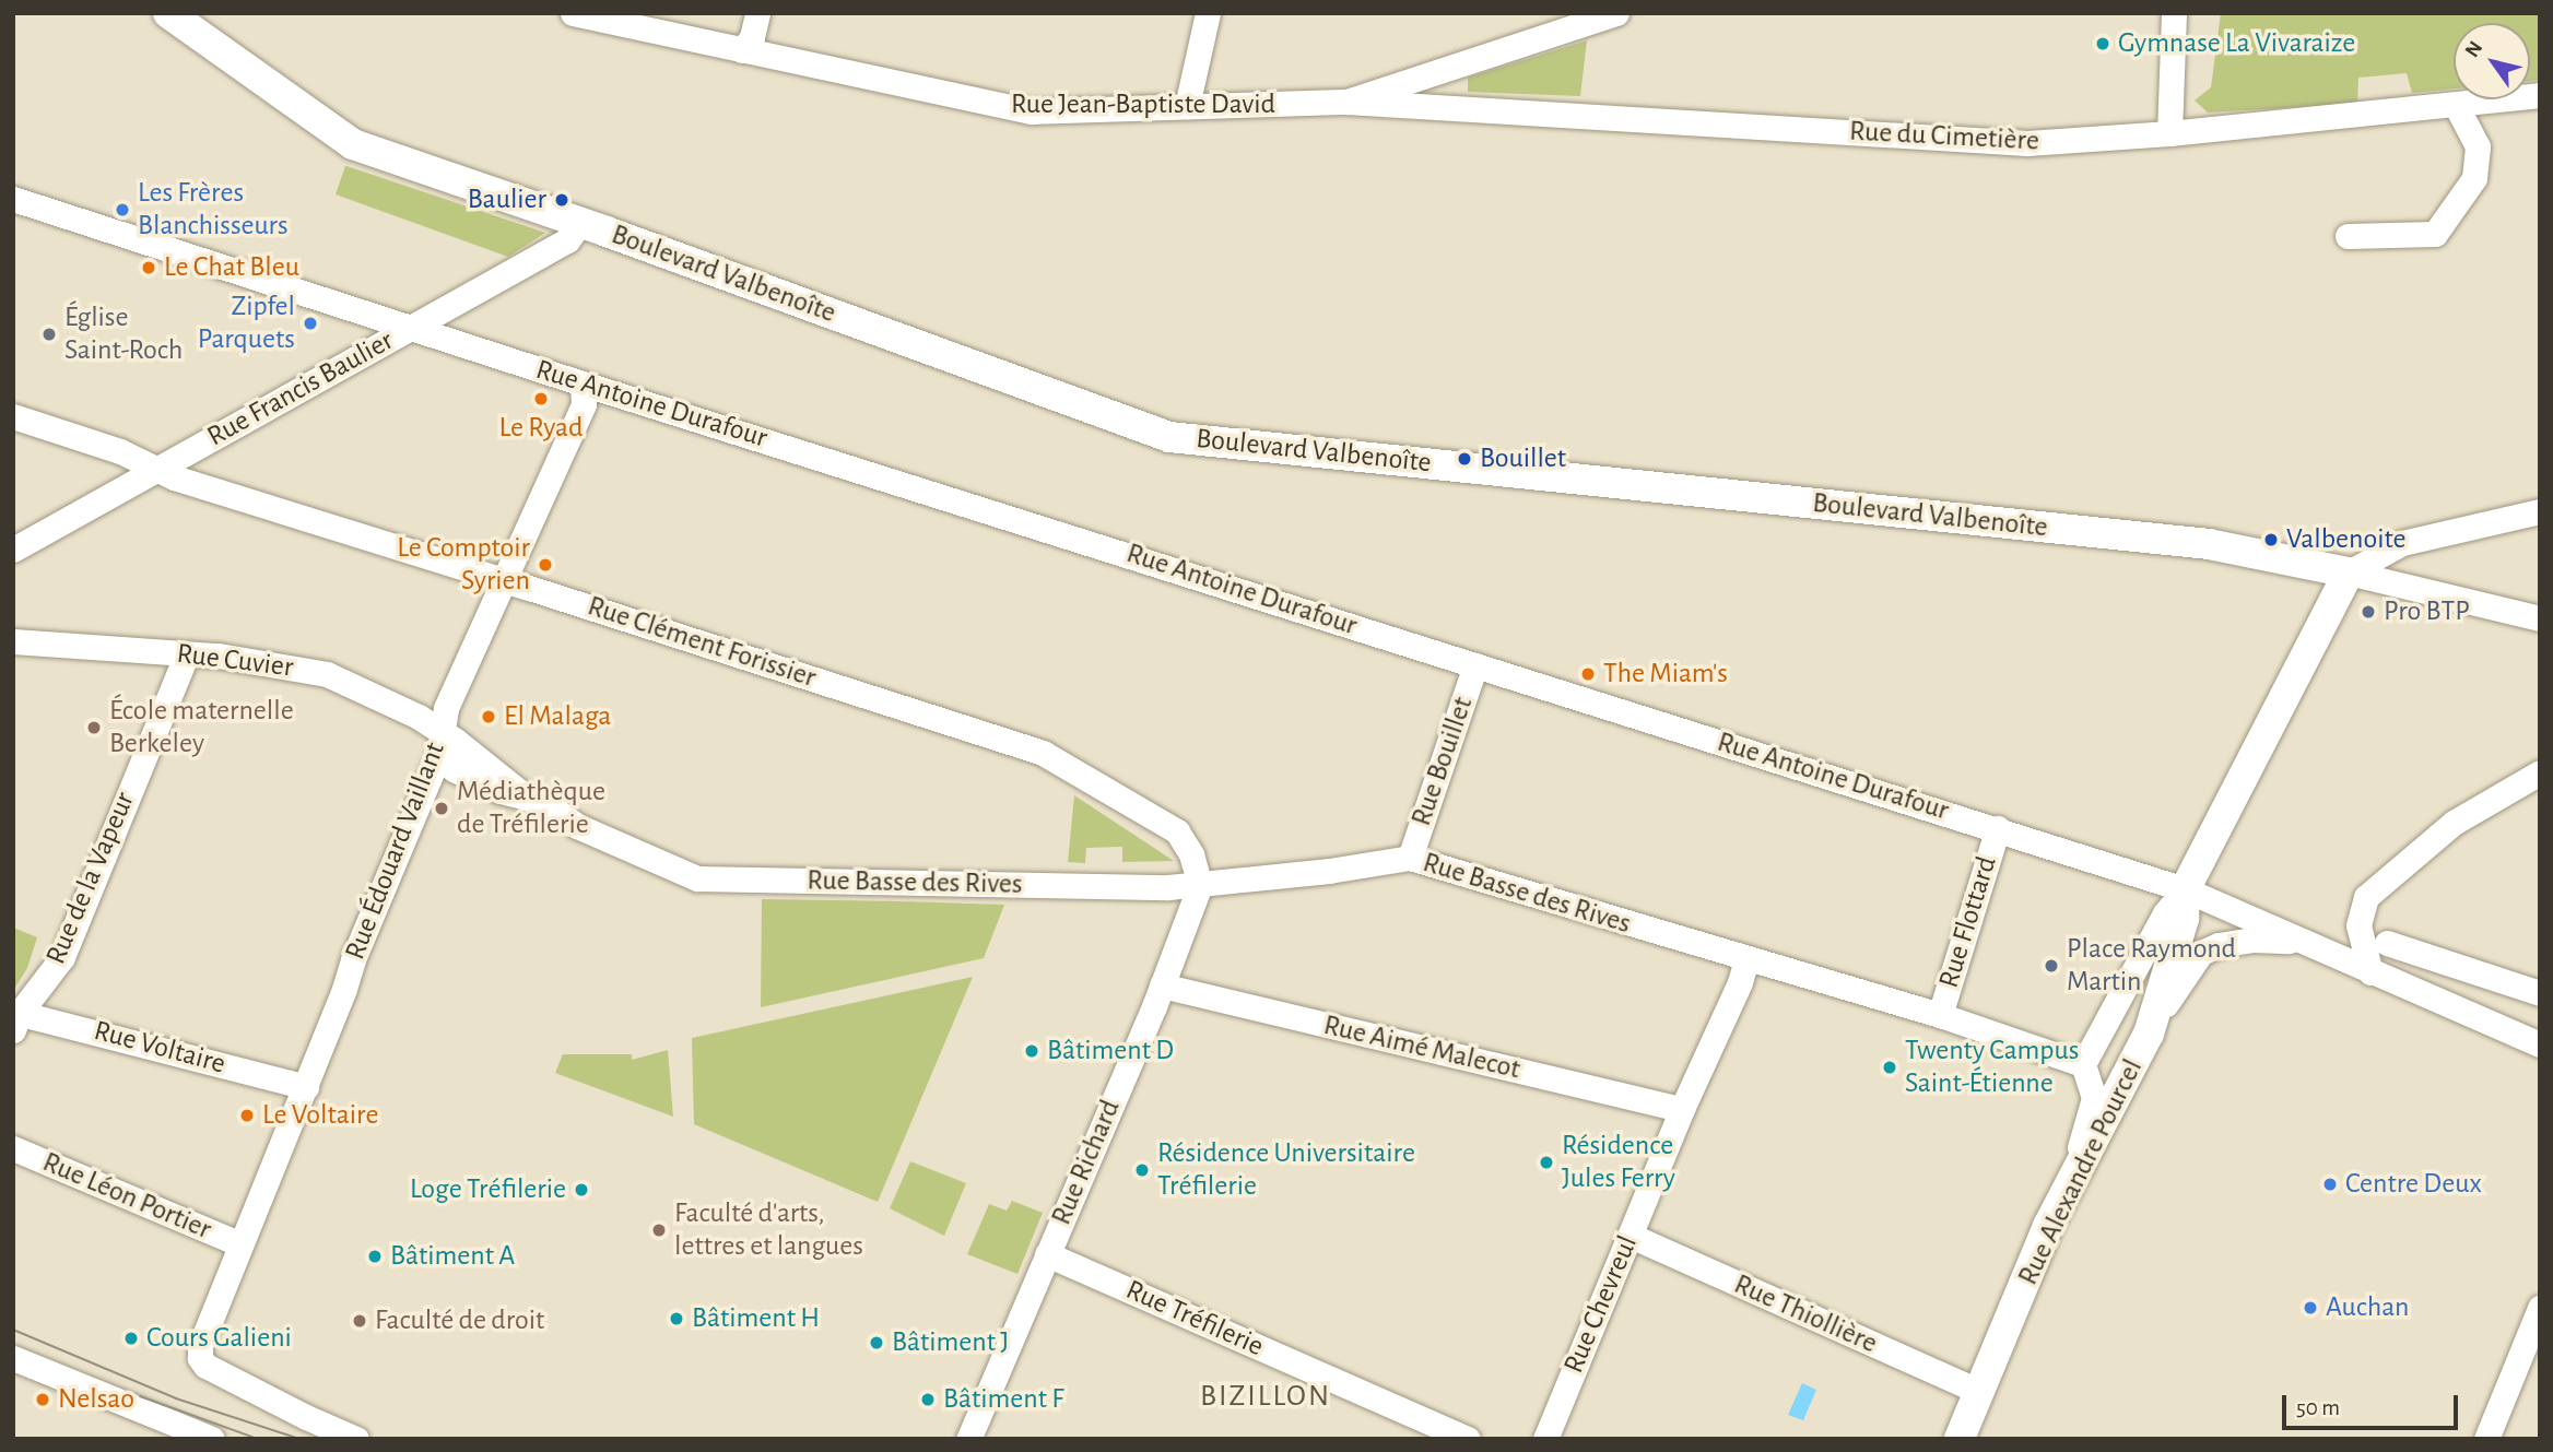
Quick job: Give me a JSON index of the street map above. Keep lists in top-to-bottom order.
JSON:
{
  "streets": {
    "main road": ["Boulevard Valbenoîte", "Rue Alexandre Pourcel"],
    "street": [
      "Rue Jean-Baptiste David",
      "Rue du Cimetière",
      "Rue Francis Baulier",
      "Rue Antoine Durafour",
      "Rue Clément Forissier",
      "Rue Cuvier",
      "Rue Bouillet",
      "Rue Édouard Vaillant",
      "Rue de la Vapeur",
      "Rue Basse des Rives",
      "Rue Flottard",
      "Rue Voltaire",
      "Rue Aimé Malecot",
      "Rue Richard",
      "Rue Léon Portier",
      "Rue Chevreul",
      "Rue Thiollière",
      "Rue Tréfilerie"
    ]
  },
  "crossings": [
    ["Rue Jean-Baptiste David", "Rue du Cimetière"],
    ["Boulevard Valbenoîte", "Rue Francis Baulier"],
    ["Boulevard Valbenoîte", "Rue Alexandre Pourcel"],
    ["Rue Francis Baulier", "Rue Antoine Durafour"],
    ["Rue Francis Baulier", "Rue Clément Forissier"],
    ["Rue Antoine Durafour", "Rue Bouillet"],
    ["Rue Antoine Durafour", "Rue Édouard Vaillant"],
    ["Rue Antoine Durafour", "Rue Flottard"],
    ["Rue Antoine Durafour", "Rue Alexandre Pourcel"],
    ["Rue Clément Forissier", "Rue Édouard Vaillant"],
    ["Rue Clément Forissier", "Rue Basse des Rives"],
    ["Rue Clément Forissier", "Rue Richard"],
    ["Rue Cuvier", "Rue Édouard Vaillant"],
    ["Rue Cuvier", "Rue de la Vapeur"],
    ["Rue Cuvier", "Rue Basse des Rives"],
    ["Rue Bouillet", "Rue Basse des Rives"],
    ["Rue Édouard Vaillant", "Rue Voltaire"],
    ["Rue Édouard Vaillant", "Rue Léon Portier"],
    ["Rue de la Vapeur", "Rue Voltaire"],
    ["Rue Basse des Rives", "Rue Flottard"],
    ["Rue Basse des Rives", "Rue Richard"],
    ["Rue Basse des Rives", "Rue Alexandre Pourcel"],
    ["Rue Basse des Rives", "Rue Chevreul"],
    ["Rue Aimé Malecot", "Rue Richard"],
    ["Rue Aimé Malecot", "Rue Chevreul"],
    ["Rue Richard", "Rue Tréfilerie"],
    ["Rue Alexandre Pourcel", "Rue Thiollière"],
    ["Rue Chevreul", "Rue Thiollière"]
  ],
  "districts": ["BIZILLON"],
  "places": [
    "Gymnase La Vivaraize",
    "Baulier",
    "Les Frères Blanchisseurs",
    "Le Chat Bleu",
    "Zipfel Parquets",
    "Église Saint-Roch",
    "Le Ryad",
    "Bouillet",
    "Valbenoite",
    "Le Comptoir Syrien",
    "Pro BTP",
    "The Miam's",
    "El Malaga",
    "École maternelle Berkeley",
    "Médiathèque de Tréfilerie",
    "Place Raymond Martin",
    "Bâtiment D",
    "Twenty Campus Saint-Étienne",
    "Le Voltaire",
    "Résidence Jules Ferry",
    "Résidence Universitaire Tréfilerie",
    "Centre Deux",
    "Loge Tréfilerie",
    "Faculté d'arts, lettres et langues",
    "Bâtiment A",
    "Auchan",
    "Bâtiment H",
    "Faculté de droit",
    "Cours Galieni",
    "Bâtiment J",
    "Nelsao",
    "Bâtiment F"
  ],
  "scale_bar": "50 m",
  "north": "top left"
}
